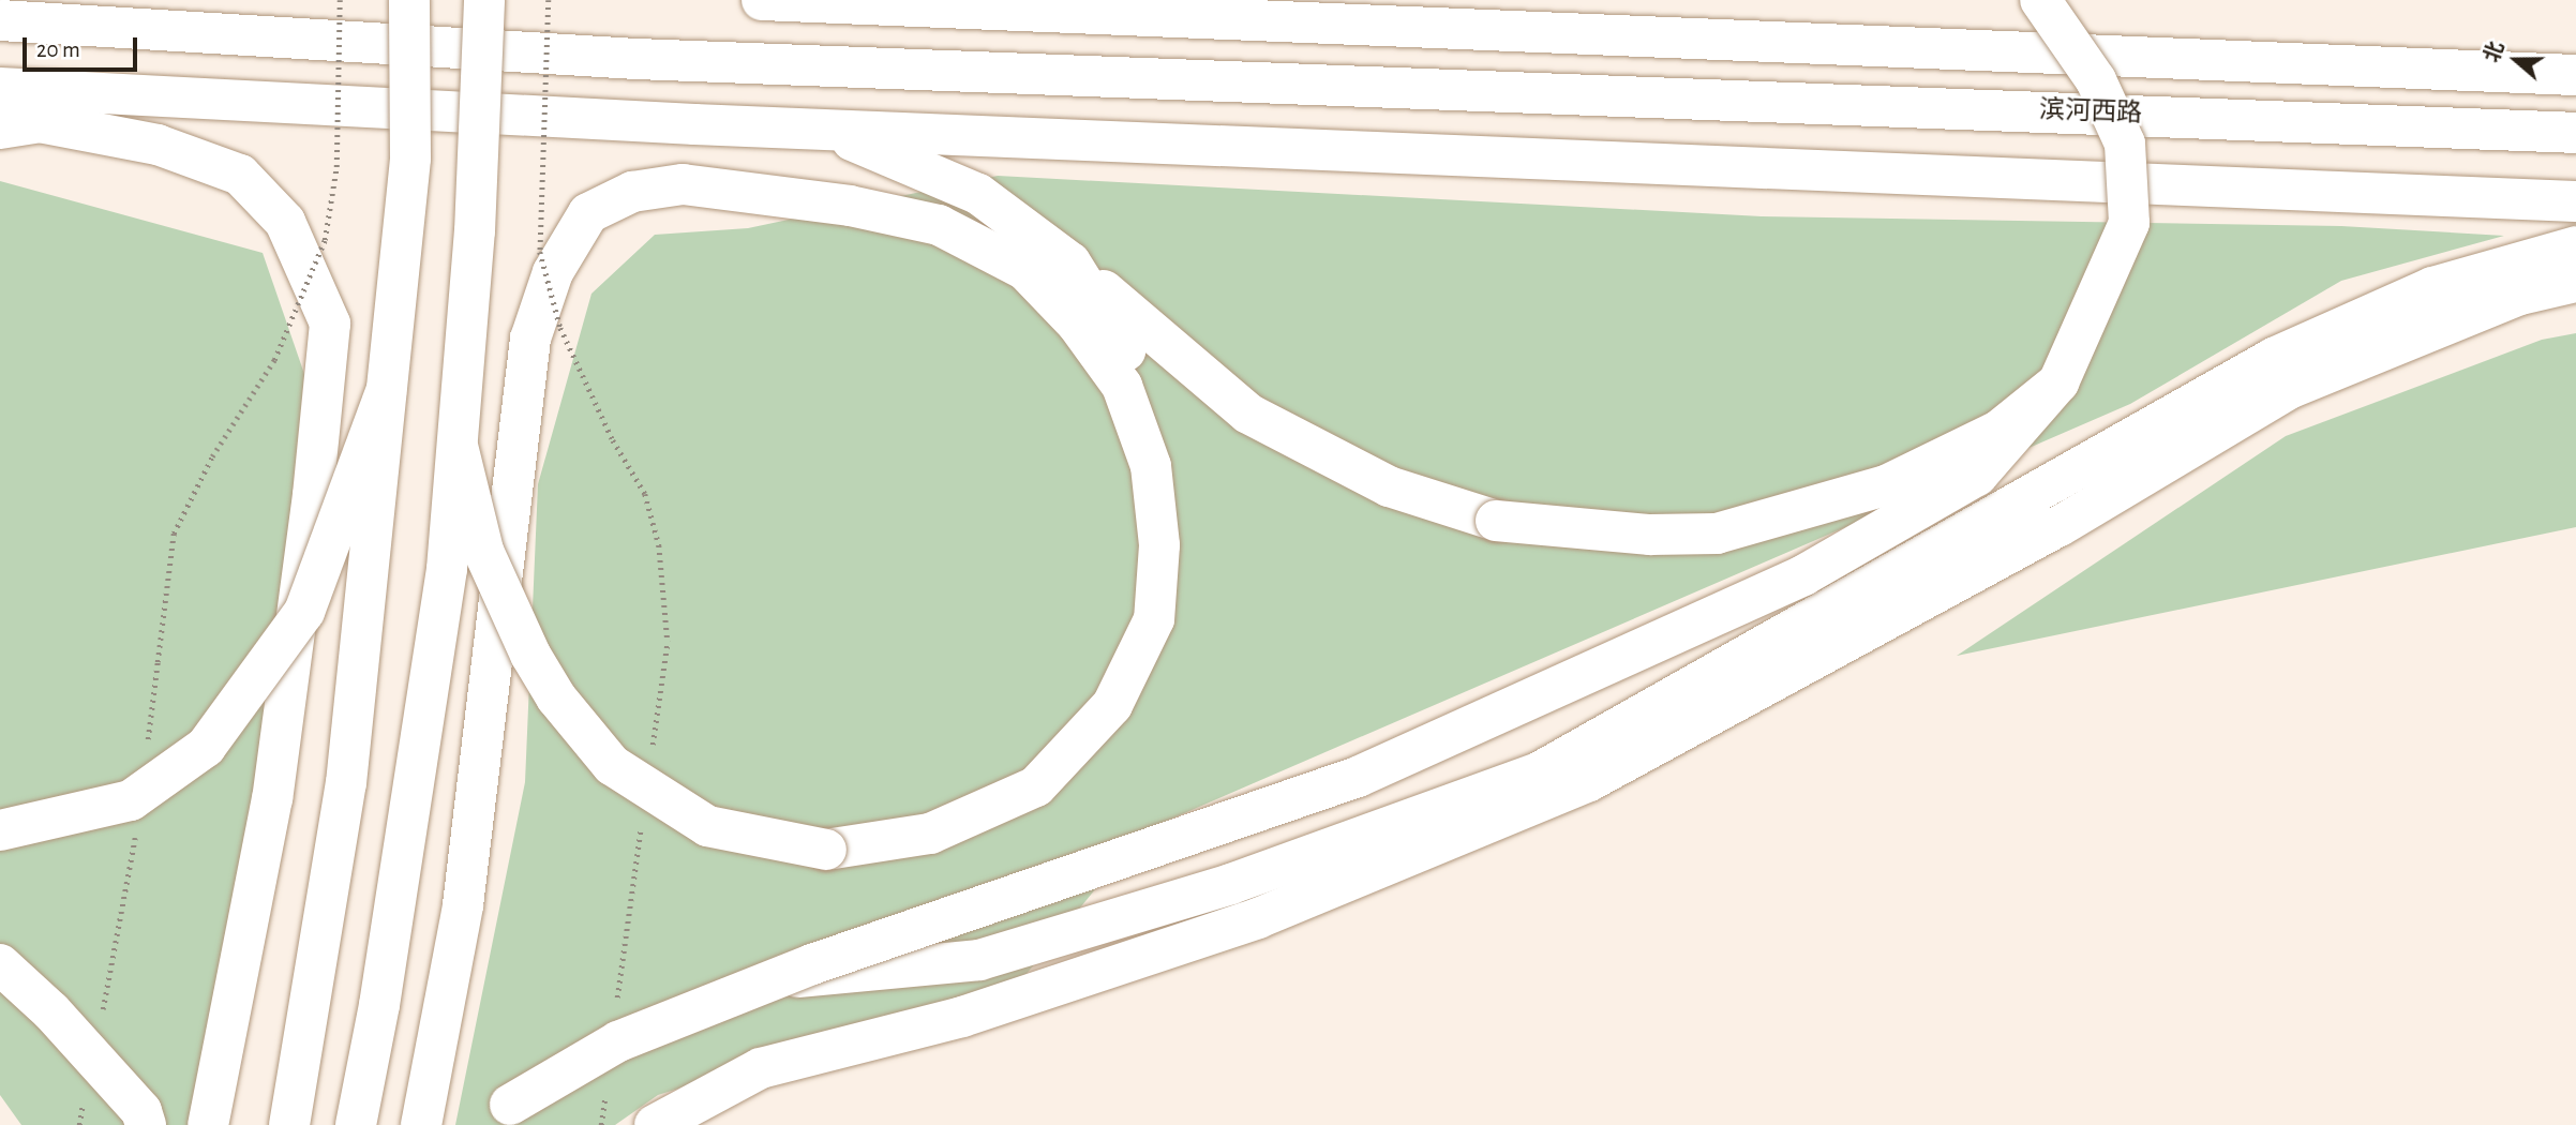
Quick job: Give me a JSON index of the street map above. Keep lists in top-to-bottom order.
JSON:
{
  "streets": {
    "main road": ["滨河西路"]
  },
  "scale_bar": "20 m",
  "north": "left"
}
